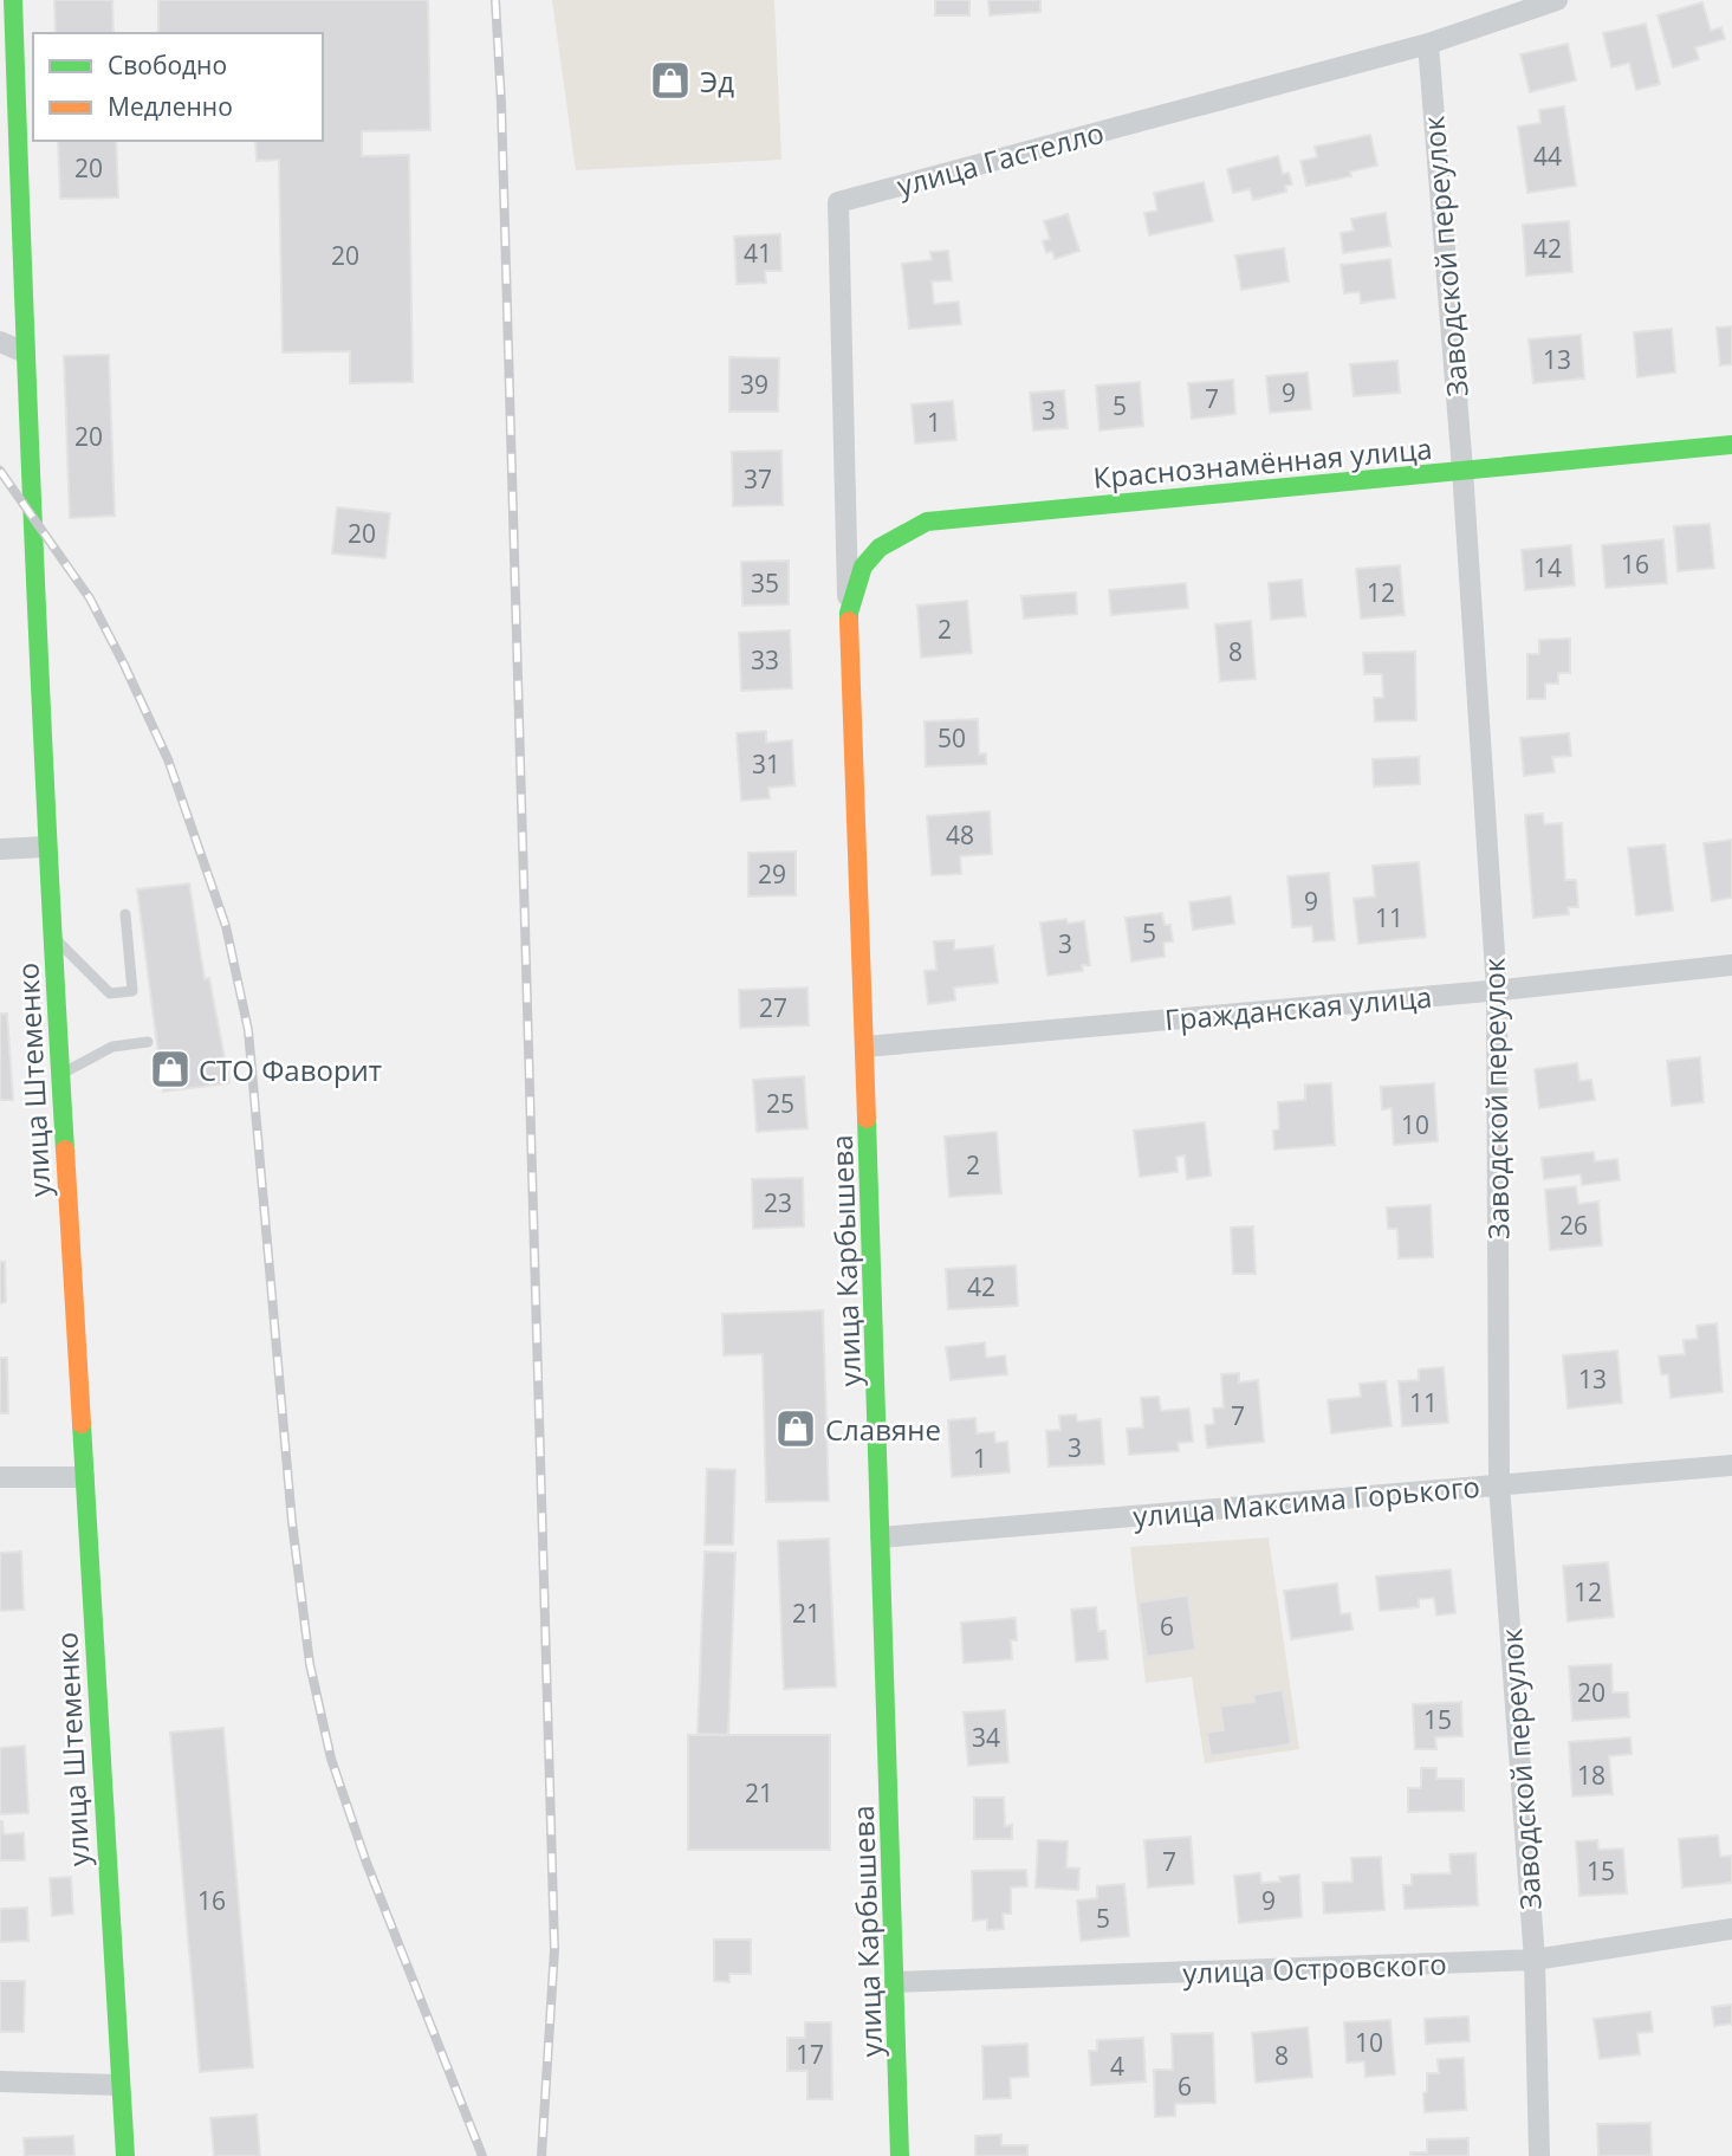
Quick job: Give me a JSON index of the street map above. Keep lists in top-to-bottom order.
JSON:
{
  "streets": {
    "main road": ["Краснознамённая улица", "улица Штеменко", "улица Карбышева"],
    "street": [
      "улица Гастелло",
      "Заводской переулок",
      "Гражданская улица",
      "улица Максима Горького",
      "улица Островского"
    ]
  },
  "crossings": [
    ["улица Гастелло", "Заводской переулок"],
    ["улица Гастелло", "Краснознамённая улица"],
    ["улица Гастелло", "улица Карбышева"],
    ["Заводской переулок", "Краснознамённая улица"],
    ["Заводской переулок", "Гражданская улица"],
    ["Заводской переулок", "улица Максима Горького"],
    ["Заводской переулок", "улица Островского"],
    ["Краснознамённая улица", "улица Карбышева"],
    ["Гражданская улица", "улица Карбышева"],
    ["улица Карбышева", "улица Максима Горького"],
    ["улица Карбышева", "улица Островского"]
  ],
  "places": {
    "shop": ["Эд", "СТО Фаворит", "Славяне"]
  },
  "house_numbers": [
    "44",
    "20",
    "42",
    "41",
    "20",
    "13",
    "39",
    "9",
    "7",
    "5",
    "3",
    "1",
    "20",
    "37",
    "20",
    "16",
    "14",
    "35",
    "12",
    "2",
    "8",
    "33",
    "50",
    "31",
    "48",
    "29",
    "9",
    "11",
    "5",
    "3",
    "27",
    "25",
    "10",
    "2",
    "23",
    "26",
    "42",
    "13",
    "11",
    "7",
    "3",
    "1",
    "12",
    "21",
    "6",
    "20",
    "15",
    "34",
    "18",
    "21",
    "7",
    "15",
    "16",
    "9",
    "5",
    "10",
    "17",
    "8",
    "4",
    "6"
  ],
  "legend": ["Свободно", "Медленно"]
}
